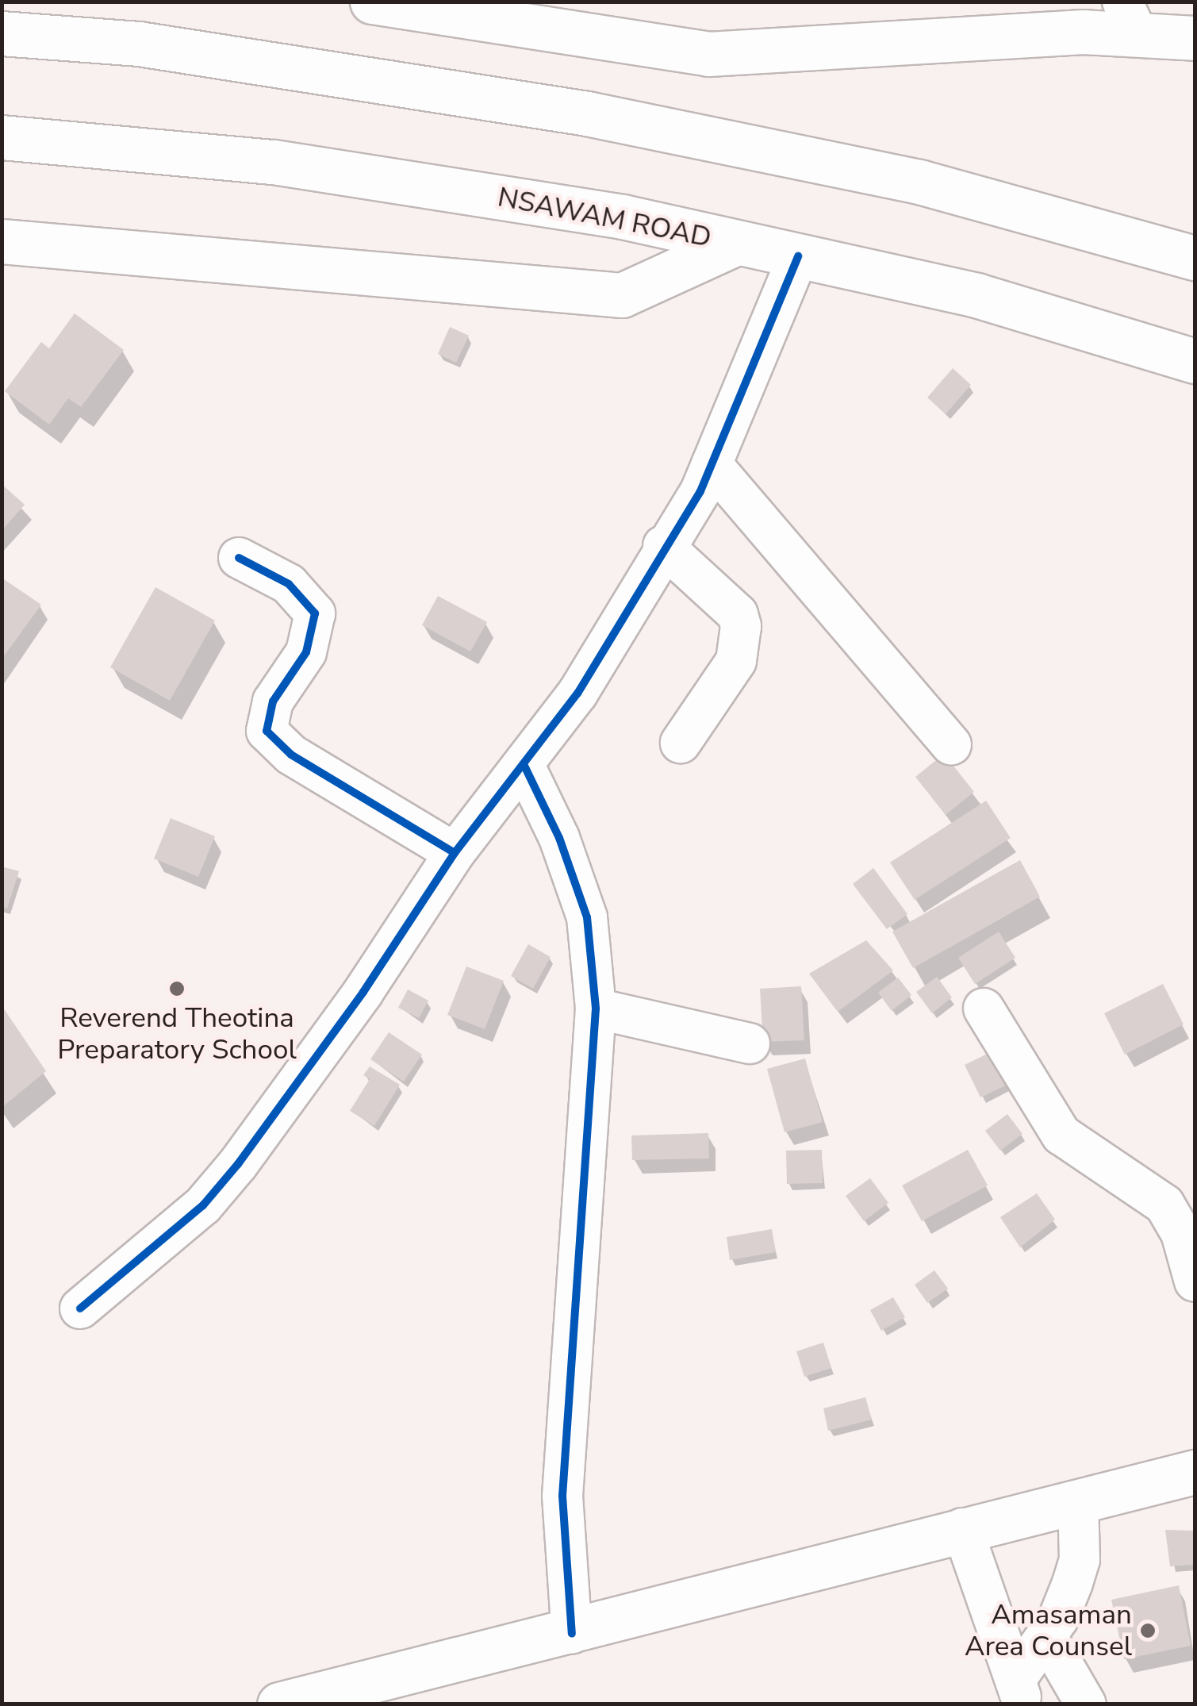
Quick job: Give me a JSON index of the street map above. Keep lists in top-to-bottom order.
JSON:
{
  "streets": {
    "main road": ["NSAWAM ROAD"]
  },
  "places": ["Reverend Theotina Preparatory School", "Amasaman Area Counsel"]
}
